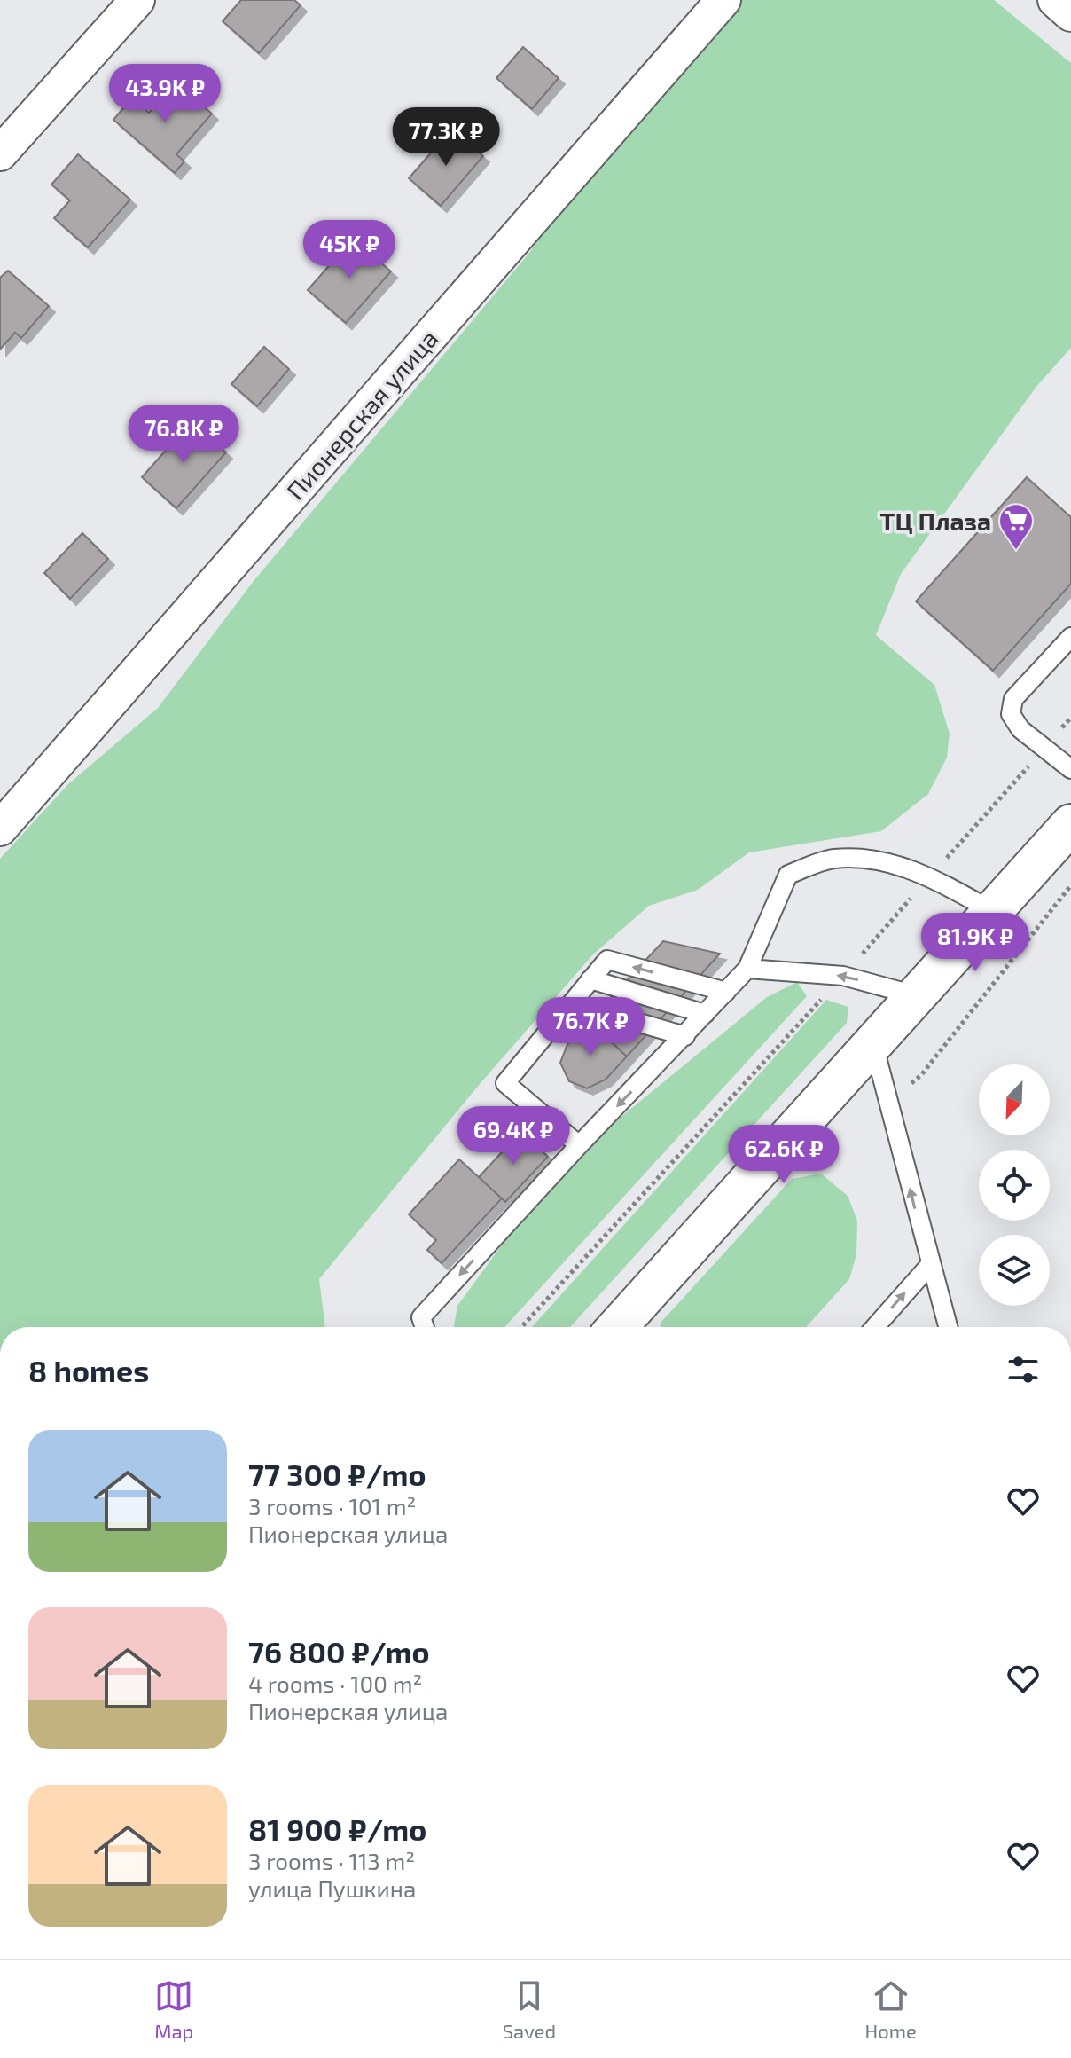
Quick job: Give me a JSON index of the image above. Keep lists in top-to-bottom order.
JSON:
{
  "streets": {
    "street": ["Пионерская улица"]
  },
  "places": {
    "supermarket": ["ТЦ Плаза"]
  },
  "north": "bottom left",
  "page": {
    "price": [
      "43.9K ₽",
      "77.3K ₽",
      "45K ₽",
      "76.8K ₽",
      "81.9K ₽",
      "76.7K ₽",
      "69.4K ₽",
      "62.6K ₽"
    ],
    "heading": "8 homes",
    "list": [
      {
        "name": "77 300 ₽/mo",
        "note": "3 rooms · 101 m² · Пионерская улица"
      },
      {
        "name": "76 800 ₽/mo",
        "note": "4 rooms · 100 m² · Пионерская улица"
      },
      {
        "name": "81 900 ₽/mo",
        "note": "3 rooms · 113 m² · улица Пушкина"
      }
    ],
    "tabs": ["Map", "Saved", "Home"]
  }
}
